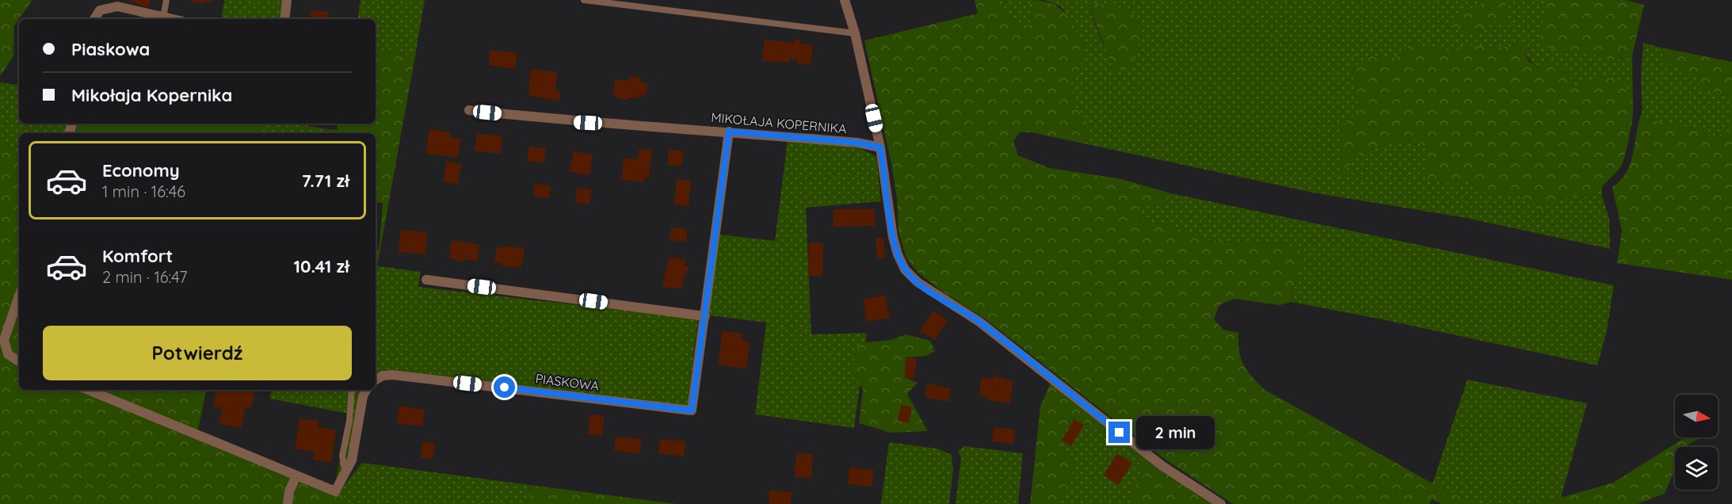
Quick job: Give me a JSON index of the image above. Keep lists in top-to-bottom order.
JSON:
{
  "streets": {
    "street": ["MIKOŁAJA KOPERNIKA", "PIASKOWA"]
  },
  "north": "right",
  "page": {
    "banner": ["Piaskowa", "Mikołaja Kopernika"],
    "list": [
      {
        "name": "Economy",
        "note": "1 min · 16:46",
        "value": "7.71 zł"
      },
      {
        "name": "Komfort",
        "note": "2 min · 16:47",
        "value": "10.41 zł"
      }
    ],
    "buttons": "Potwierdź",
    "bubble": "2 min"
  }
}
